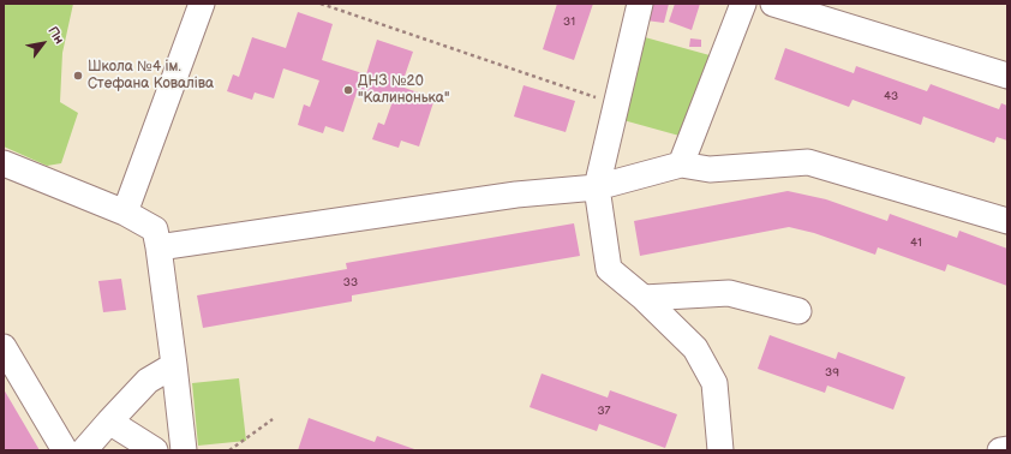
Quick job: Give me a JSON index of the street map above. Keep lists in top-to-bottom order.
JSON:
{
  "places": ["Школа №4 ім. Стефана Коваліва", "ДНЗ №20 \"Калинонька\""],
  "house_numbers": [
    "31",
    "43",
    "41",
    "33",
    "39",
    "37"
  ],
  "north": "top right"
}
